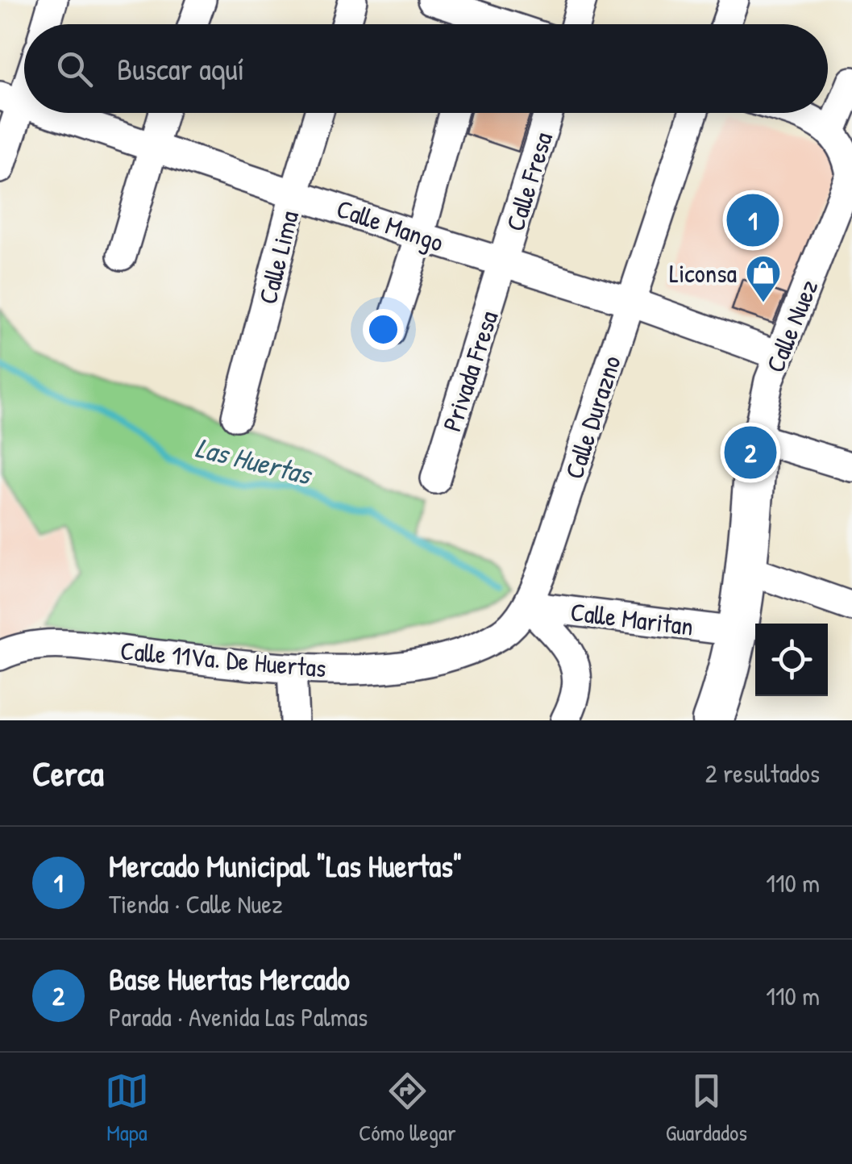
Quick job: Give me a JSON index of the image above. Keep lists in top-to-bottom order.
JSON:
{
  "streets": {
    "street": [
      "Calle Fresa",
      "Calle Mango",
      "Calle Lima",
      "Calle Nuez",
      "Privada Fresa",
      "Calle Durazno",
      "Calle Maritan",
      "Calle 11Va. De Huertas"
    ]
  },
  "crossings": [
    ["Calle Fresa", "Calle Mango"],
    ["Calle Fresa", "Privada Fresa"],
    ["Calle Mango", "Calle Lima"],
    ["Calle Mango", "Calle Nuez"],
    ["Calle Mango", "Privada Fresa"],
    ["Calle Mango", "Calle Durazno"],
    ["Calle Durazno", "Calle Maritan"],
    ["Calle Durazno", "Calle 11Va. De Huertas"],
    ["Calle Maritan", "Calle 11Va. De Huertas"]
  ],
  "water": ["Las Huertas"],
  "places": {
    "shop": ["Liconsa"]
  },
  "page": {
    "search": "Buscar aquí",
    "pins": ["1", "2"],
    "heading": ["Cerca", "2 resultados"],
    "list": [
      {
        "mark": "1",
        "name": "Mercado Municipal \"Las Huertas\"",
        "note": "Tienda · Calle Nuez",
        "value": "110 m"
      },
      {
        "mark": "2",
        "name": "Base Huertas Mercado",
        "note": "Parada · Avenida Las Palmas",
        "value": "110 m"
      }
    ],
    "nav": ["Mapa", "Cómo llegar", "Guardados"]
  }
}
